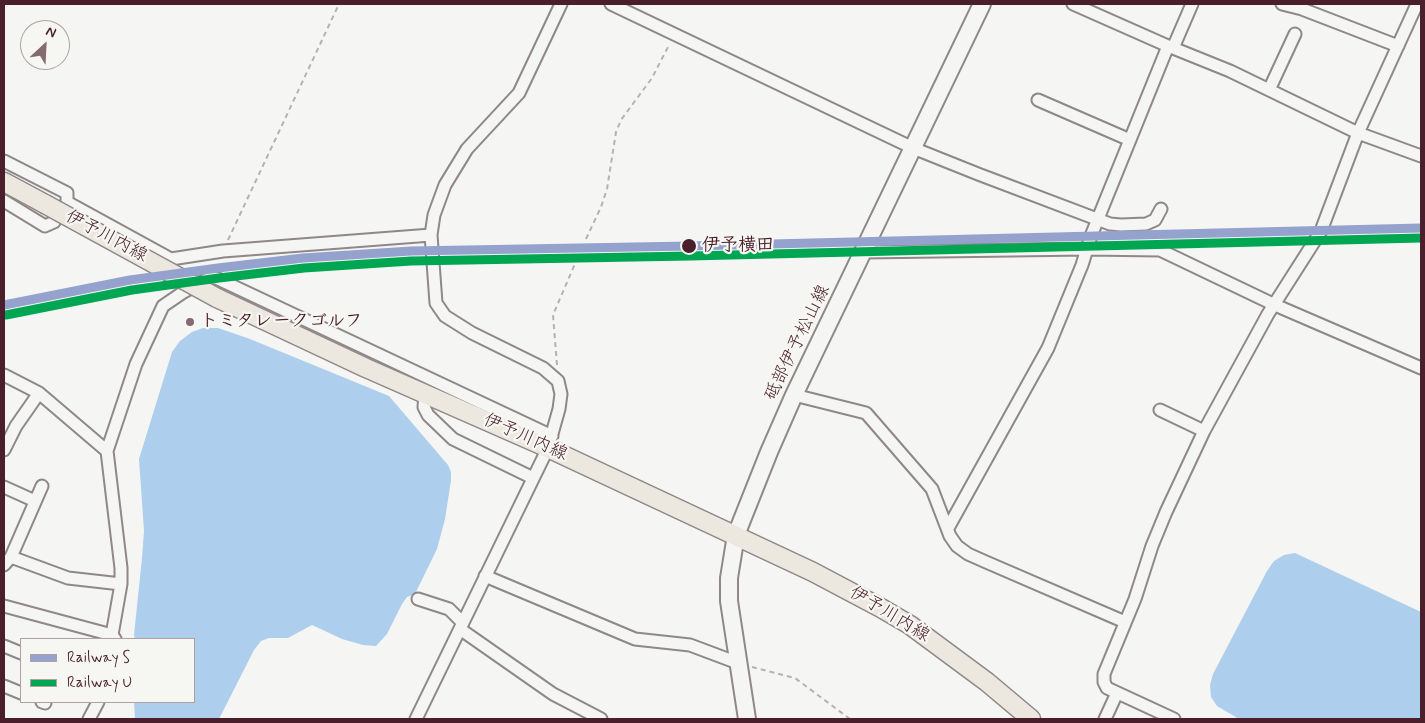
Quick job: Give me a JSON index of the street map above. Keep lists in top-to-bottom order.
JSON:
{
  "streets": {
    "main road": ["伊予川内線", "砥部伊予松山線"]
  },
  "crossings": [
    ["伊予川内線", "砥部伊予松山線"]
  ],
  "places": ["伊予横田", "トミタレークゴルフ"],
  "lines": ["rail line S", "rail line U"],
  "legend": ["Railway S", "Railway U"],
  "north": "top right"
}
